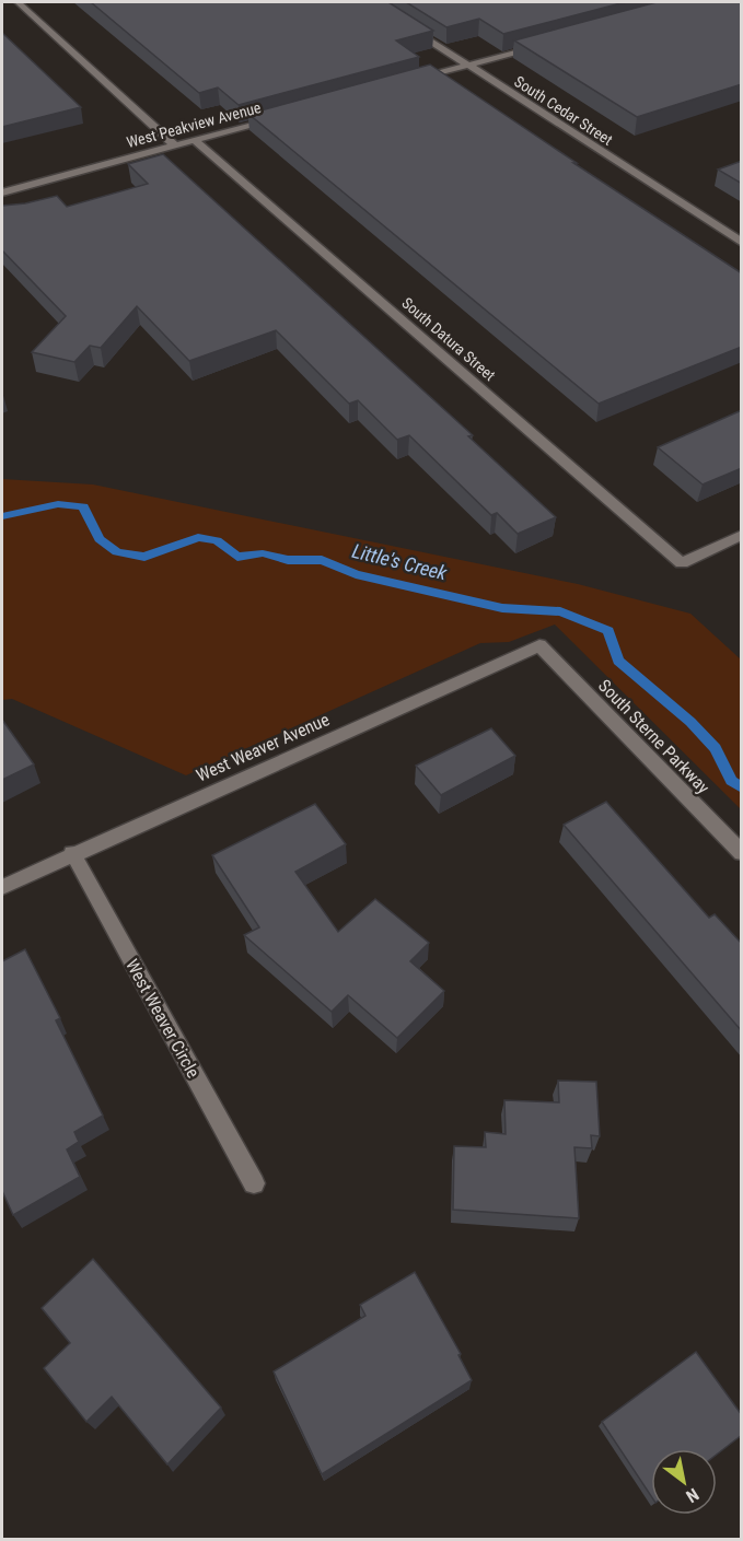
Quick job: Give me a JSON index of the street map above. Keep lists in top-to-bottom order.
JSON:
{
  "streets": {
    "street": [
      "South Cedar Street",
      "West Peakview Avenue",
      "South Datura Street",
      "South Sterne Parkway",
      "West Weaver Avenue",
      "West Weaver Circle"
    ]
  },
  "crossings": [
    ["West Peakview Avenue", "South Datura Street"],
    ["South Sterne Parkway", "West Weaver Avenue"],
    ["West Weaver Avenue", "West Weaver Circle"]
  ],
  "water": ["Little's Creek"],
  "north": "bottom right"
}
